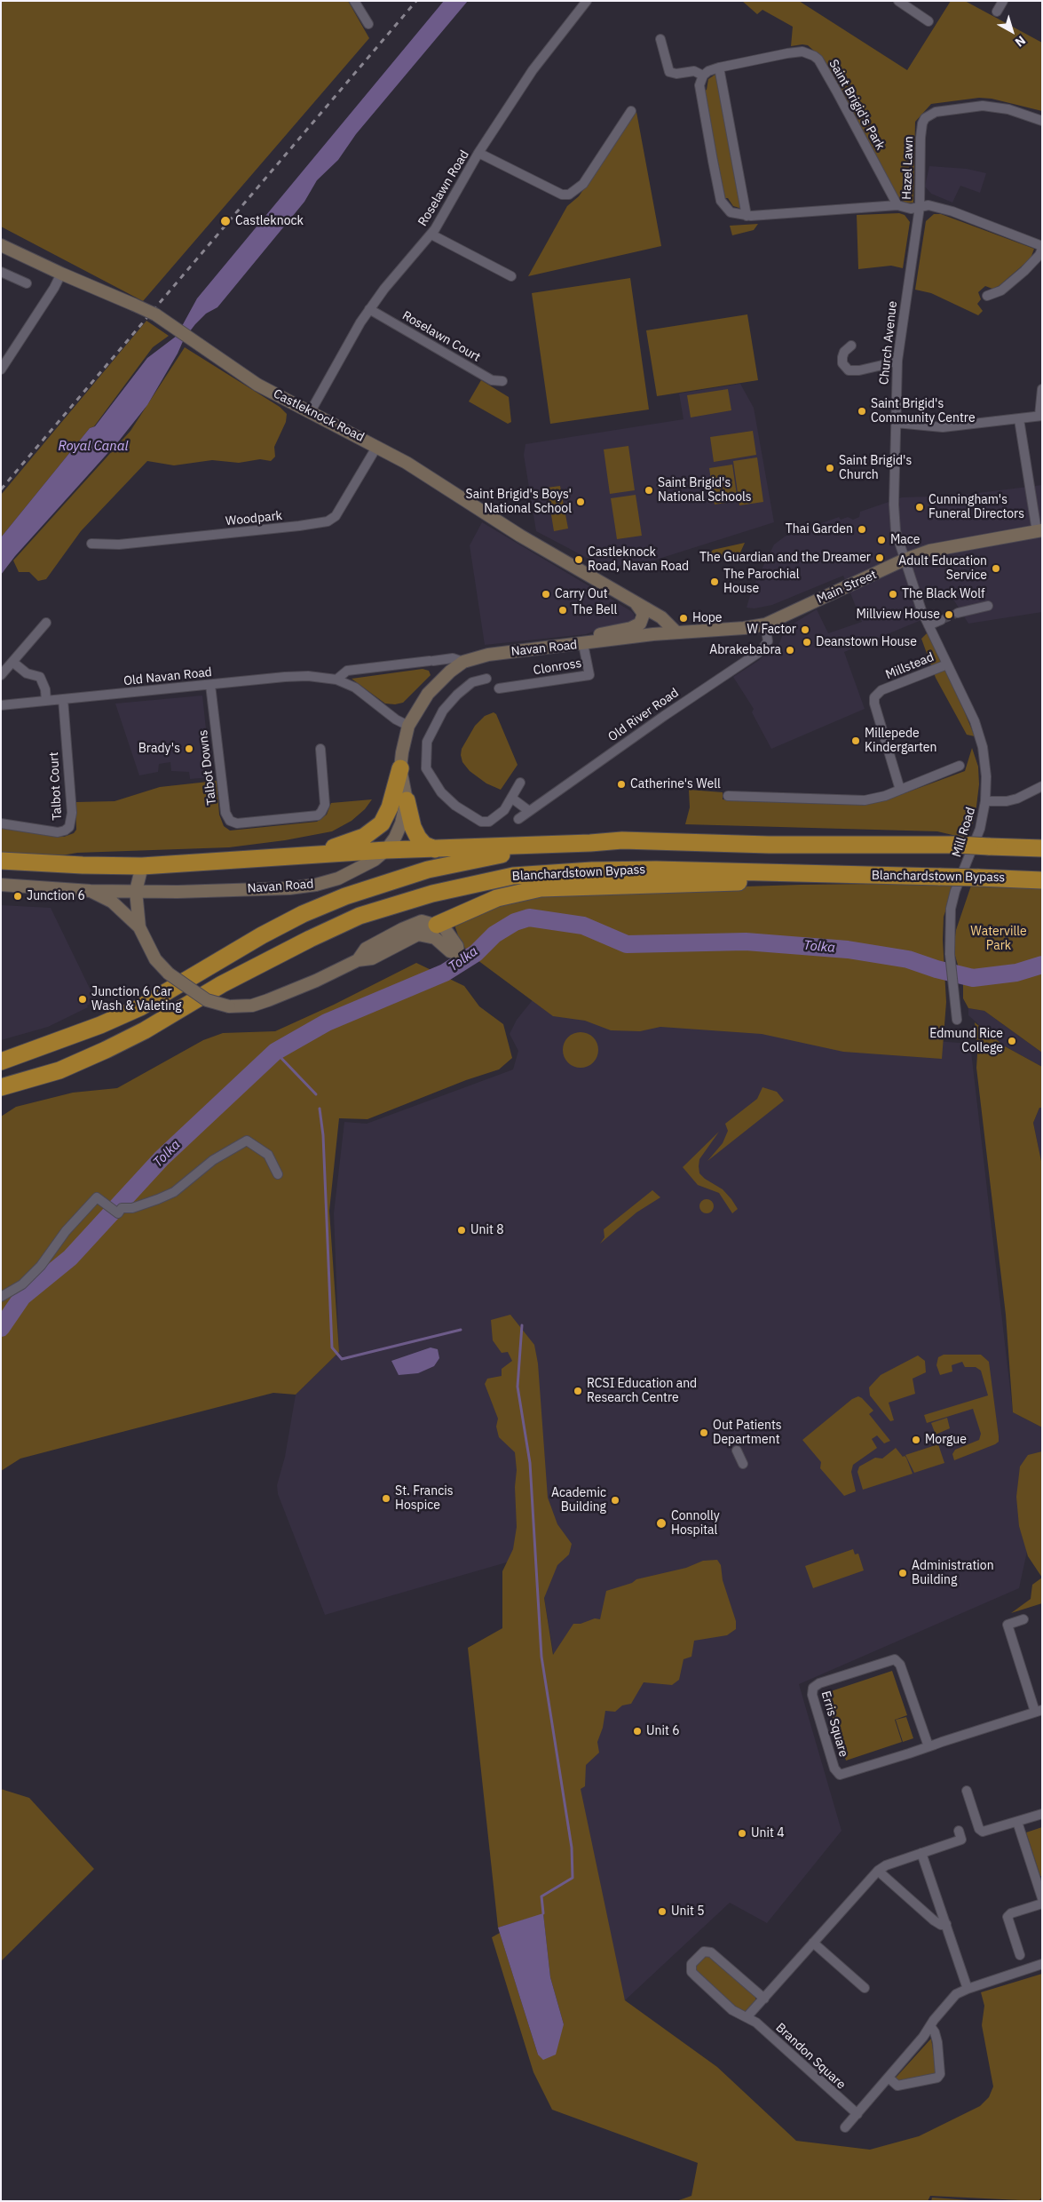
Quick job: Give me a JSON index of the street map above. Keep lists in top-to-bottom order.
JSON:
{
  "streets": {
    "highway": ["Blanchardstown Bypass"],
    "main road": ["Castleknock Road", "Main Street", "Navan Road"],
    "street": [
      "Saint Brigid's Park",
      "Hazel Lawn",
      "Roselawn Road",
      "Roselawn Court",
      "Church Avenue",
      "Woodpark",
      "Millstead",
      "Clonross",
      "Old Navan Road",
      "Old River Road",
      "Talbot Downs",
      "Talbot Court",
      "Mill Road",
      "Erris Square",
      "Brandon Square"
    ]
  },
  "crossings": [
    ["Hazel Lawn", "Church Avenue"],
    ["Roselawn Road", "Roselawn Court"],
    ["Roselawn Road", "Castleknock Road"],
    ["Church Avenue", "Main Street"],
    ["Church Avenue", "Mill Road"],
    ["Castleknock Road", "Woodpark"],
    ["Castleknock Road", "Main Street"],
    ["Castleknock Road", "Navan Road"],
    ["Castleknock Road", "Clonross"],
    ["Main Street", "Navan Road"],
    ["Main Street", "Old River Road"],
    ["Main Street", "Mill Road"],
    ["Navan Road", "Clonross"],
    ["Navan Road", "Old Navan Road"],
    ["Millstead", "Mill Road"],
    ["Old Navan Road", "Talbot Downs"],
    ["Old Navan Road", "Talbot Court"]
  ],
  "water": ["Royal Canal", "Tolka"],
  "parks": ["Waterville Park"],
  "places": [
    "Castleknock",
    "Saint Brigid's Community Centre",
    "Saint Brigid's Church",
    "Saint Brigid's National Schools",
    "Saint Brigid's Boys' National School",
    "Cunningham's Funeral Directors",
    "Thai Garden",
    "Mace",
    "The Guardian and the Dreamer",
    "Castleknock Road, Navan Road",
    "Adult Education Service",
    "The Parochial House",
    "Carry Out",
    "The Black Wolf",
    "The Bell",
    "Millview House",
    "Hope",
    "W Factor",
    "Deanstown House",
    "Abrakebabra",
    "Millepede Kindergarten",
    "Brady's",
    "Catherine's Well",
    "Junction 6",
    "Junction 6 Car Wash & Valeting",
    "Edmund Rice College",
    "Unit 8",
    "RCSI Education and Research Centre",
    "Out Patients Department",
    "Morgue",
    "St. Francis Hospice",
    "Academic Building",
    "Connolly Hospital",
    "Administration Building",
    "Unit 6",
    "Unit 4",
    "Unit 5"
  ],
  "north": "bottom right"
}
